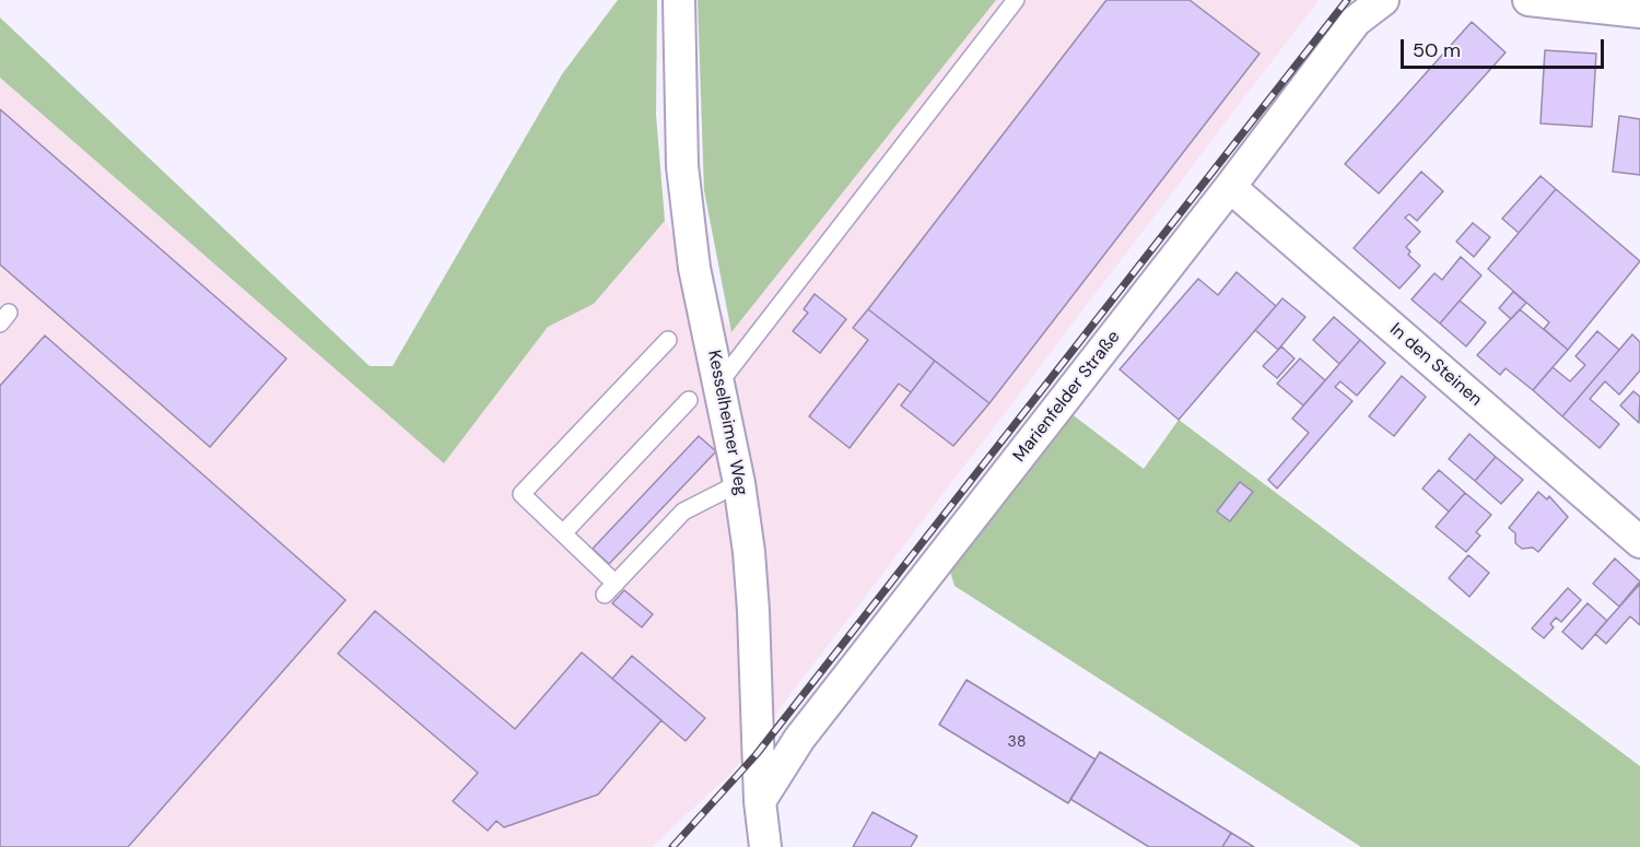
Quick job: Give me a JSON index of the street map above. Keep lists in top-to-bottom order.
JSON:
{
  "streets": {
    "street": ["In den Steinen", "Marienfelder Straße", "Kesselheimer Weg"]
  },
  "crossings": [
    ["In den Steinen", "Marienfelder Straße"],
    ["Marienfelder Straße", "Kesselheimer Weg"]
  ],
  "house_numbers": ["38"],
  "scale_bar": "50 m"
}
